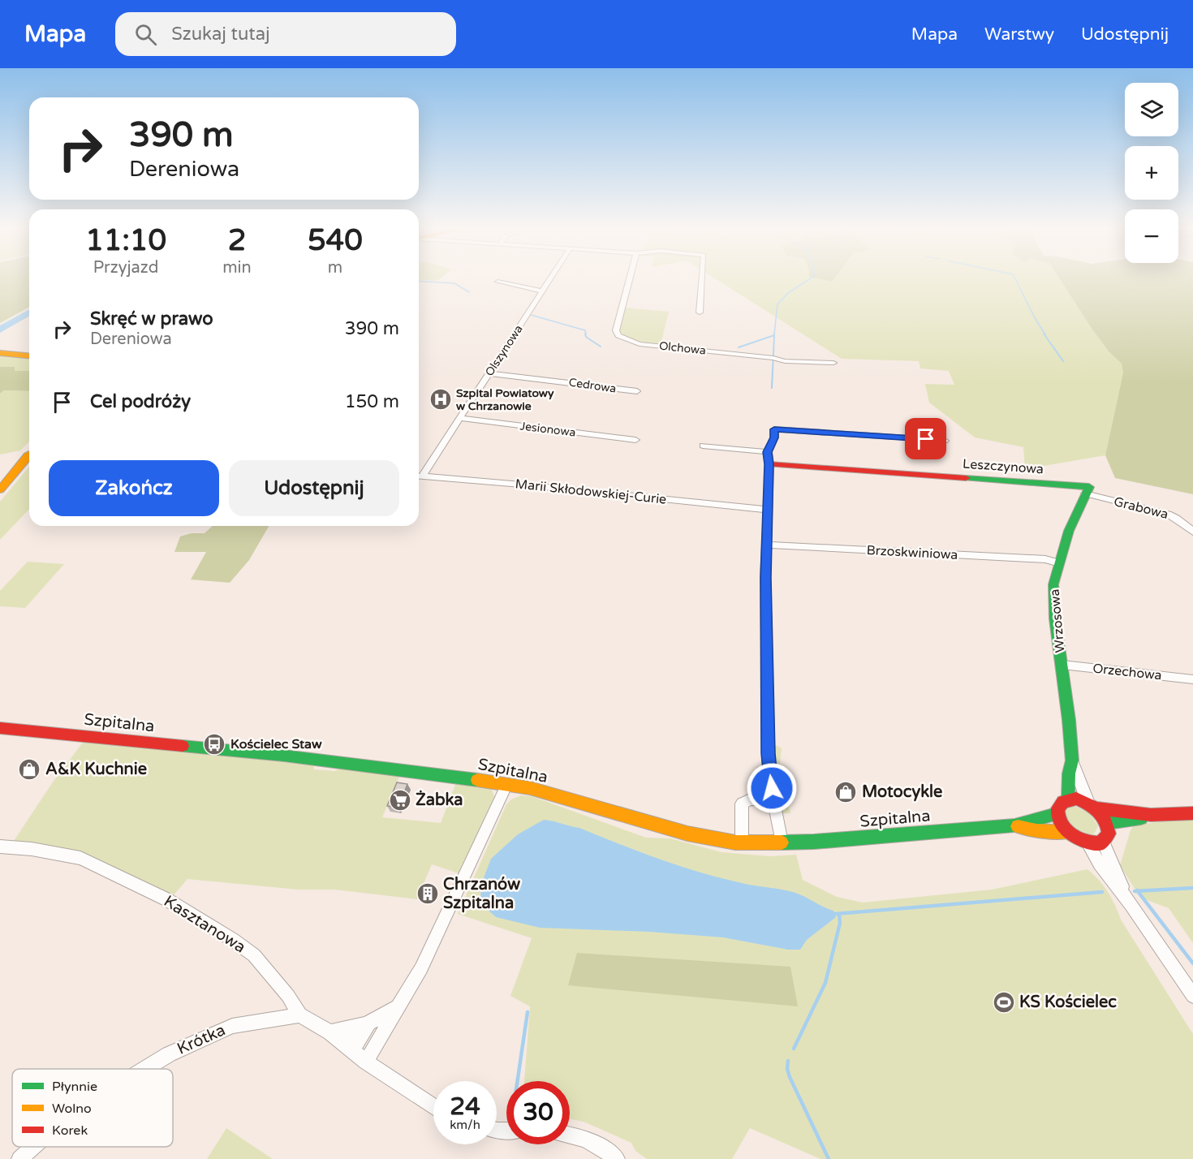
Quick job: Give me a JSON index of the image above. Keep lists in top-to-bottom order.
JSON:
{
  "streets": {
    "main road": ["Leszczynowa", "Wrzosowa", "Szpitalna"],
    "street": [
      "Olchowa",
      "Olszynowa",
      "Cedrowa",
      "Jesionowa",
      "Marii Skłodowskiej-Curie",
      "Grabowa",
      "Brzoskwiniowa",
      "Orzechowa",
      "Kasztanowa",
      "Krótka"
    ]
  },
  "crossings": [
    ["Olszynowa", "Cedrowa"],
    ["Olszynowa", "Jesionowa"],
    ["Leszczynowa", "Grabowa"],
    ["Leszczynowa", "Wrzosowa"],
    ["Grabowa", "Wrzosowa"],
    ["Brzoskwiniowa", "Wrzosowa"],
    ["Wrzosowa", "Orzechowa"],
    ["Wrzosowa", "Szpitalna"],
    ["Kasztanowa", "Krótka"]
  ],
  "places": {
    "hospital": ["Szpital Powiatowy w Chrzanowie"],
    "bus stop": ["Kościelec Staw"],
    "shop": ["A&K Kuchnie", "Motocykle"],
    "supermarket": ["Żabka"],
    "building": ["Chrzanów Szpitalna"],
    "sports": ["KS Kościelec"]
  },
  "legend": ["Płynnie", "Wolno", "Korek"],
  "page": {
    "header": "Mapa",
    "search": "Szukaj tutaj",
    "nav": ["Mapa", "Warstwy", "Udostępnij"],
    "map_buttons": ["+", "−"],
    "turn": ["390 m", "Dereniowa"],
    "eta": [
      "11:10",
      "Przyjazd",
      "2",
      "min",
      "540",
      "m"
    ],
    "list": [
      {
        "name": "Skręć w prawo",
        "note": "Dereniowa",
        "value": "390 m"
      },
      {
        "name": "Cel podróży",
        "value": "150 m"
      }
    ],
    "buttons": ["Zakończ", "Udostępnij"],
    "speed": "24 km/h",
    "limit": "30"
  }
}
